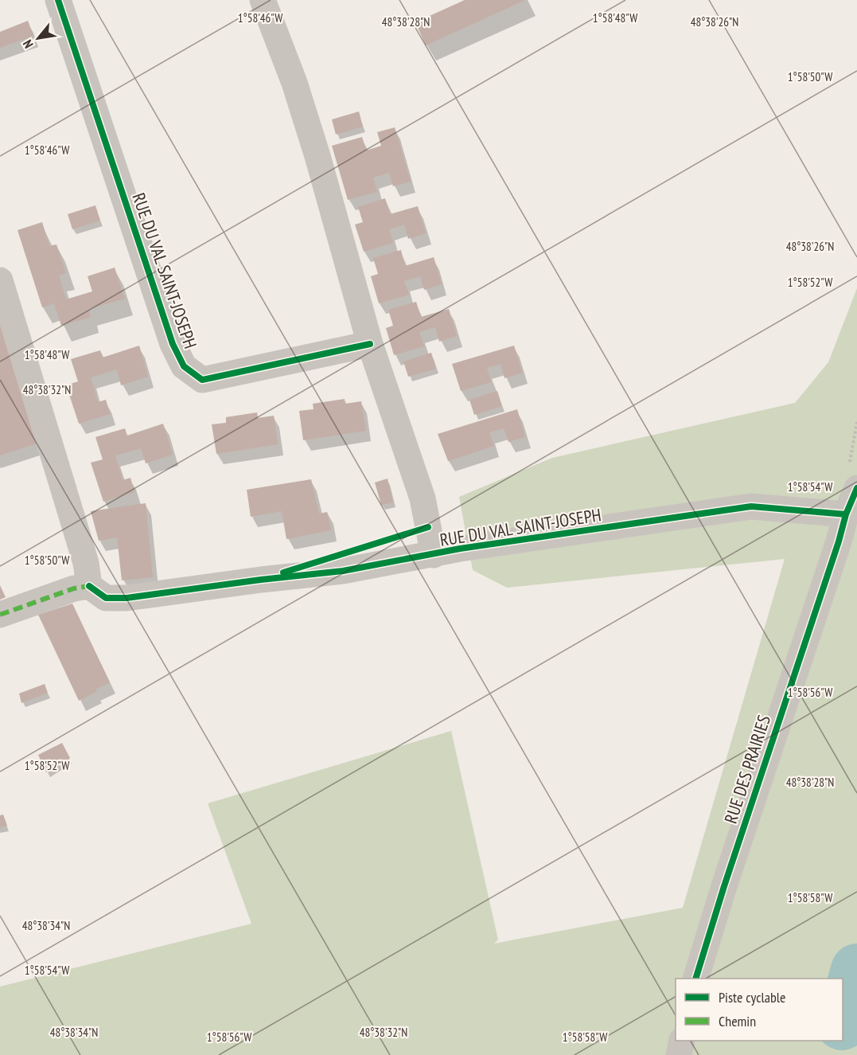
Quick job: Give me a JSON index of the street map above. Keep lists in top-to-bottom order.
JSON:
{
  "streets": {
    "street": ["RUE DU VAL SAINT-JOSEPH", "RUE DES PRAIRIES"]
  },
  "crossings": [
    ["RUE DU VAL SAINT-JOSEPH", "RUE DES PRAIRIES"]
  ],
  "legend": ["Piste cyclable", "Chemin"],
  "north": "bottom left",
  "coordinates": [
    "1°58'46\"W",
    "1°58'48\"W",
    "48°38'28\"N",
    "48°38'26\"N",
    "1°58'50\"W",
    "1°58'52\"W",
    "48°38'32\"N",
    "1°58'54\"W",
    "1°58'56\"W",
    "1°58'58\"W",
    "48°38'34\"N"
  ]
}
